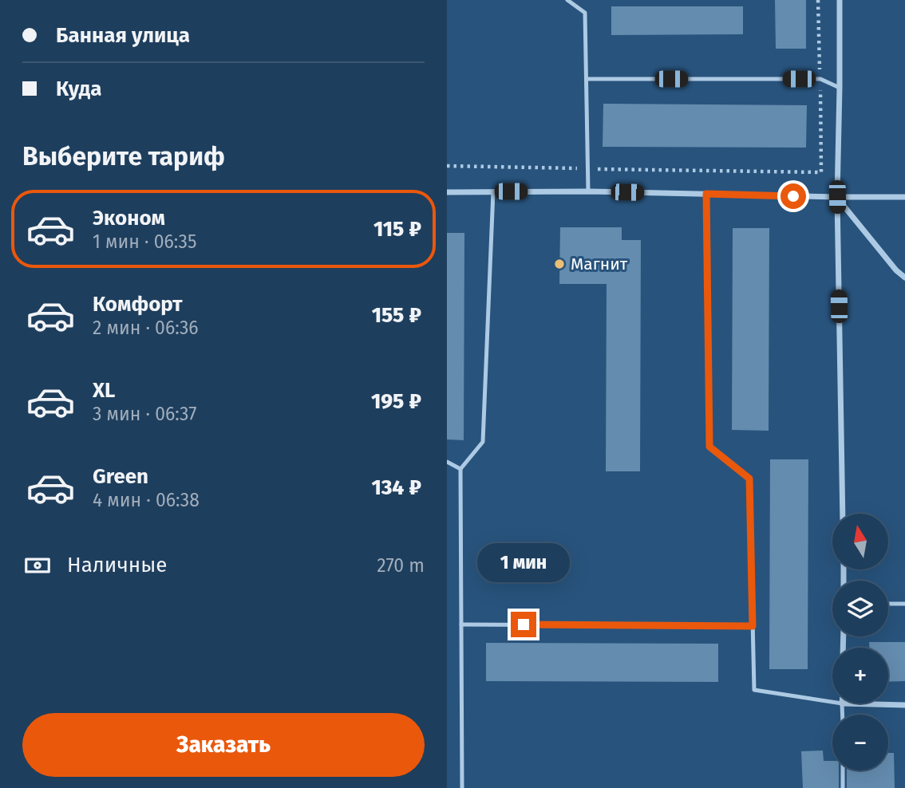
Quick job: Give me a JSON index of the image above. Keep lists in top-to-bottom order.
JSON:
{
  "places": ["Магнит"],
  "north": "top",
  "page": {
    "banner": ["Банная улица", "Куда"],
    "heading": "Выберите тариф",
    "list": [
      {
        "name": "Эконом",
        "note": "1 мин · 06:35",
        "value": "115 ₽"
      },
      {
        "name": "Комфорт",
        "note": "2 мин · 06:36",
        "value": "155 ₽"
      },
      {
        "name": "XL",
        "note": "3 мин · 06:37",
        "value": "195 ₽"
      },
      {
        "name": "Green",
        "note": "4 мин · 06:38",
        "value": "134 ₽"
      }
    ],
    "map_buttons": ["+", "−"],
    "pay": ["Наличные", "270 m"],
    "bubble": "1 мин",
    "buttons": "Заказать"
  }
}
